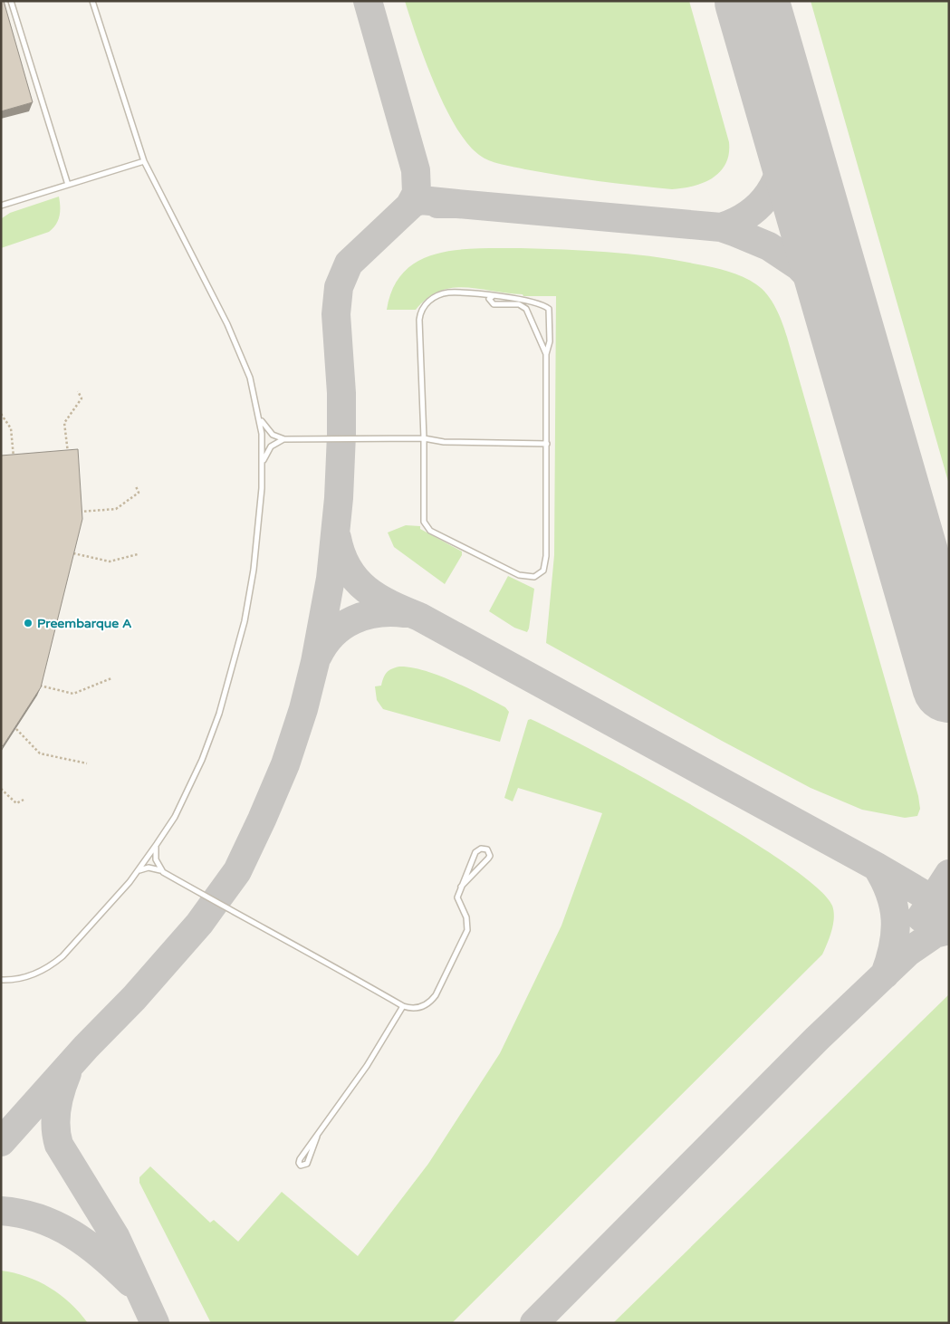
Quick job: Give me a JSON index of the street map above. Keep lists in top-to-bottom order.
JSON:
{
  "places": ["Preembarque A"]
}
